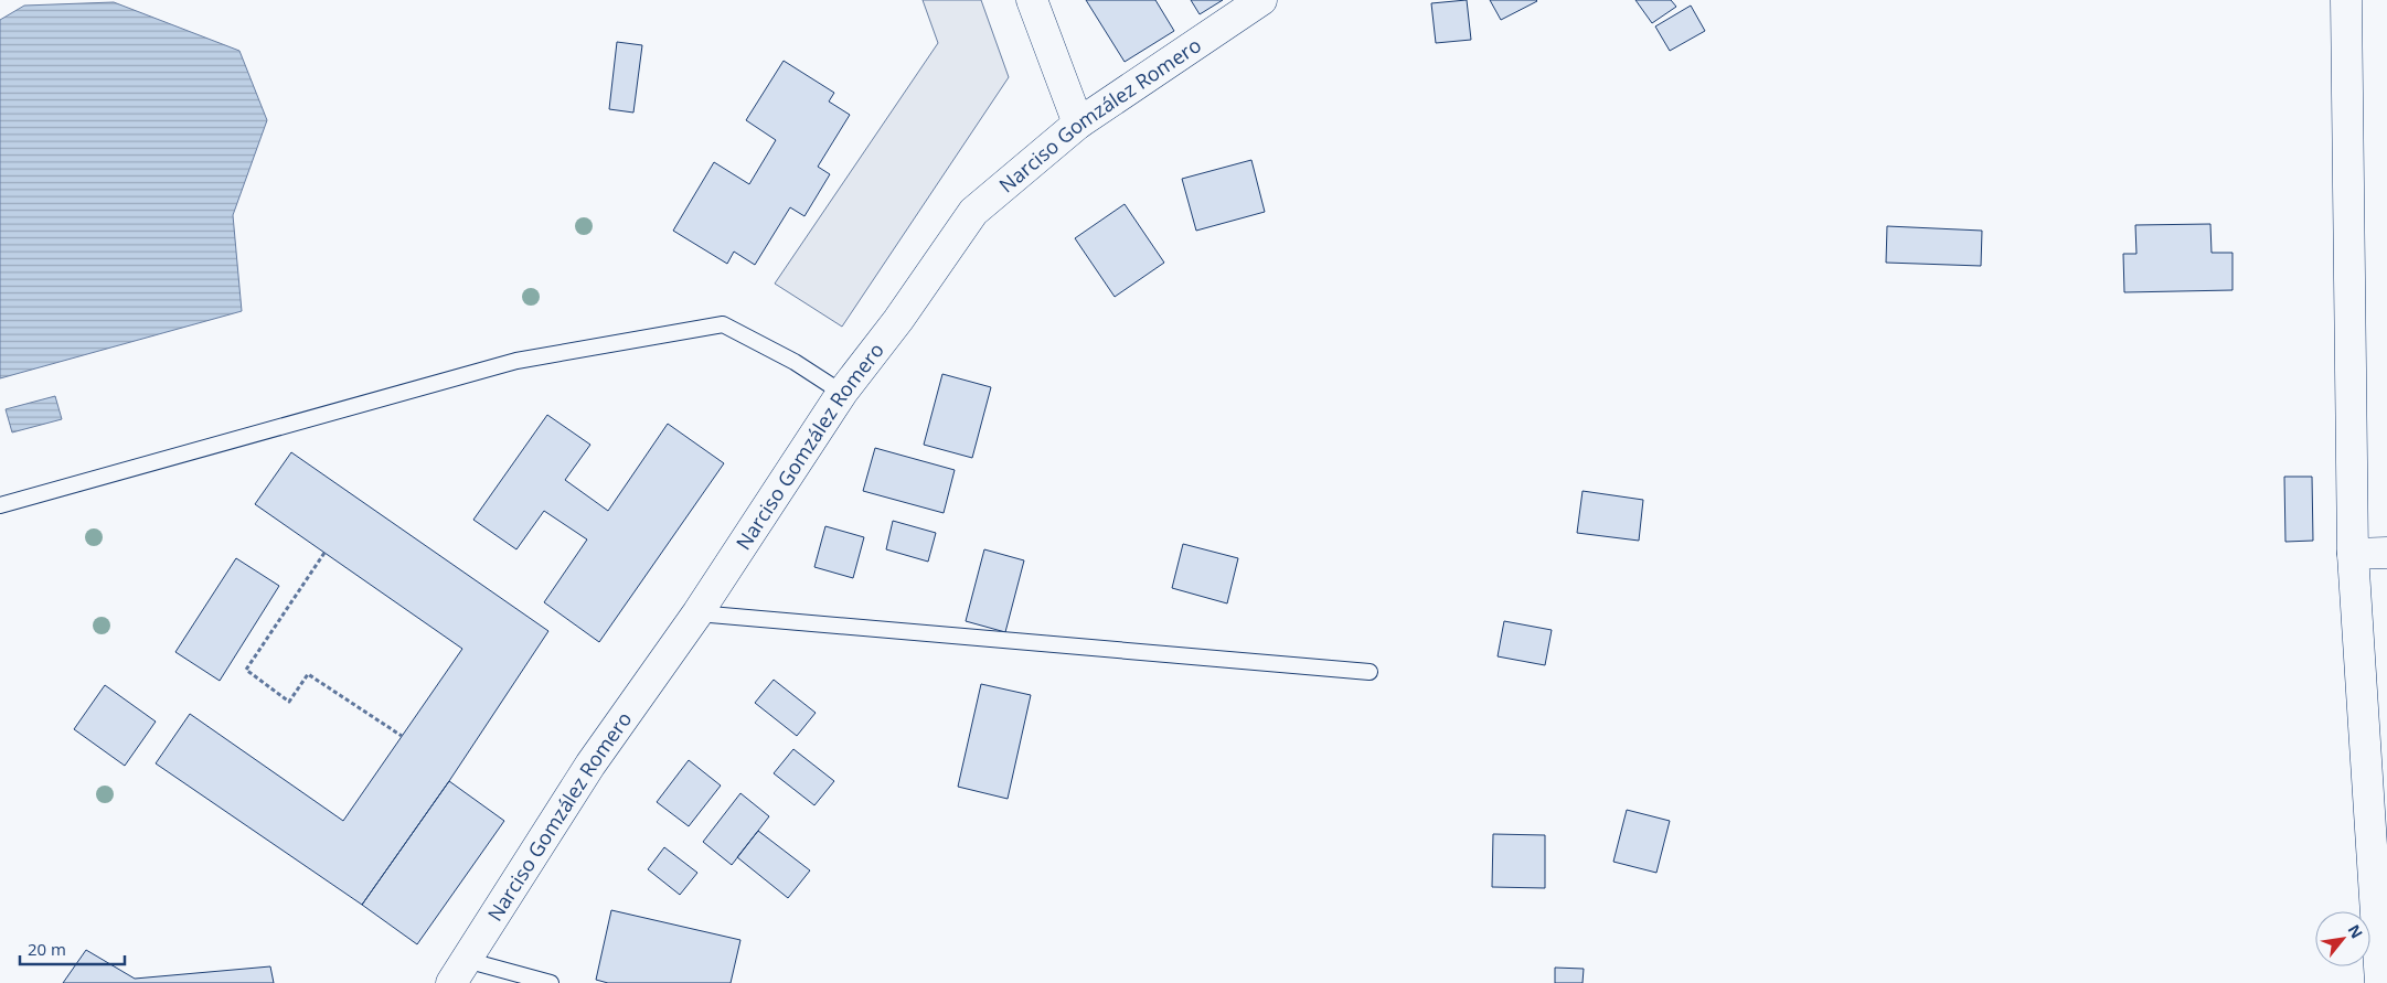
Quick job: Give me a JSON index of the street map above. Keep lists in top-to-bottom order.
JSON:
{
  "streets": {
    "street": ["Narciso Gomzález Romero"]
  },
  "scale_bar": "20 m",
  "north": "top right"
}
